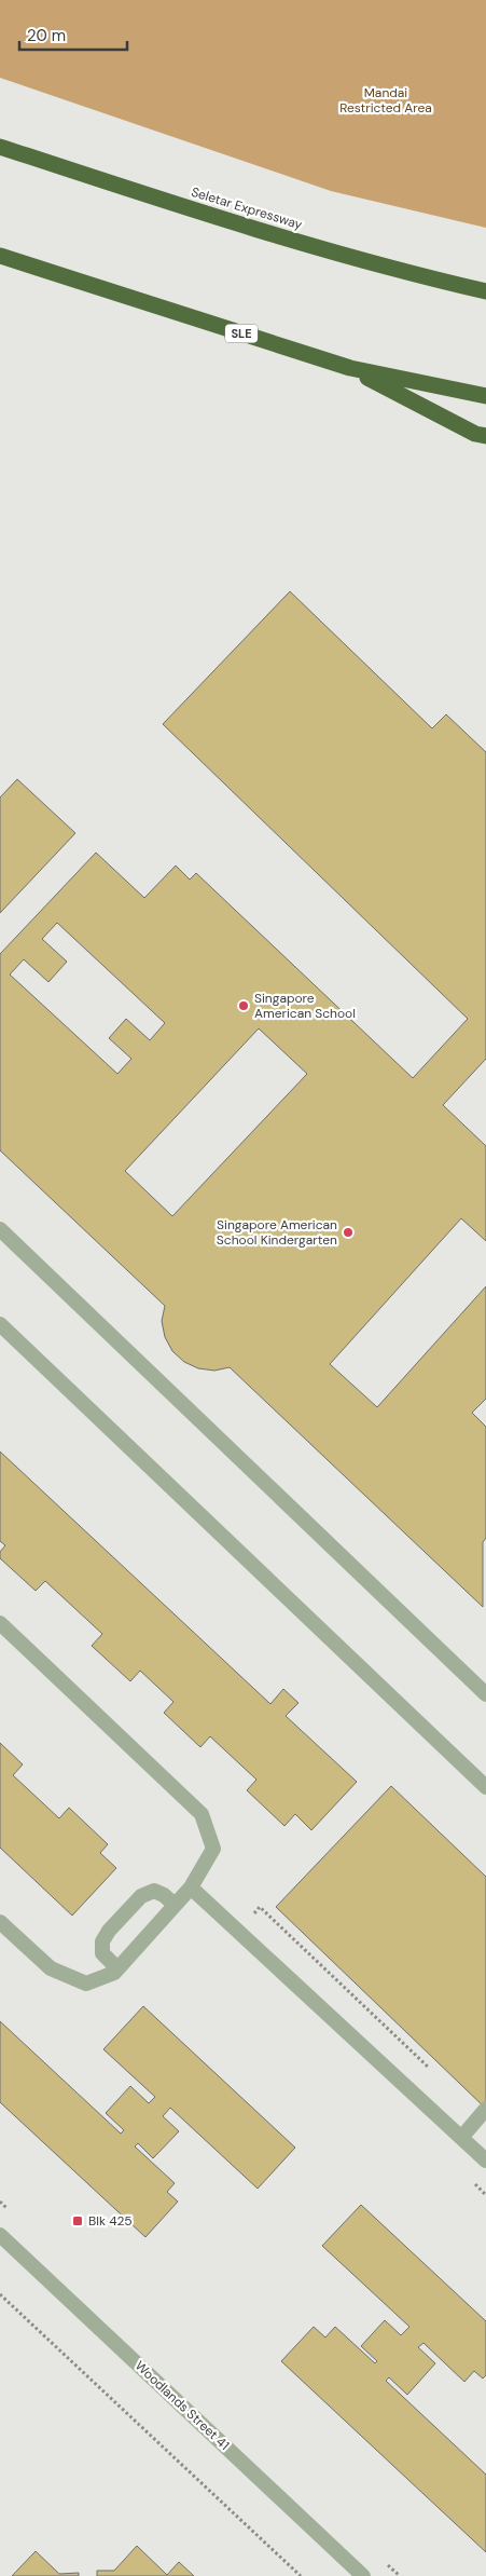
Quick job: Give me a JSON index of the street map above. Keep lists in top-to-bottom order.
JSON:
{
  "streets": {
    "highway": ["Seletar Expressway", "SLE"],
    "street": ["Woodlands Street 41"]
  },
  "parks": ["Mandai Restricted Area"],
  "places": {
    "other": ["Singapore American School", "Singapore American School Kindergarten"],
    "transit": ["Blk 425"]
  },
  "scale_bar": "20 m"
}
